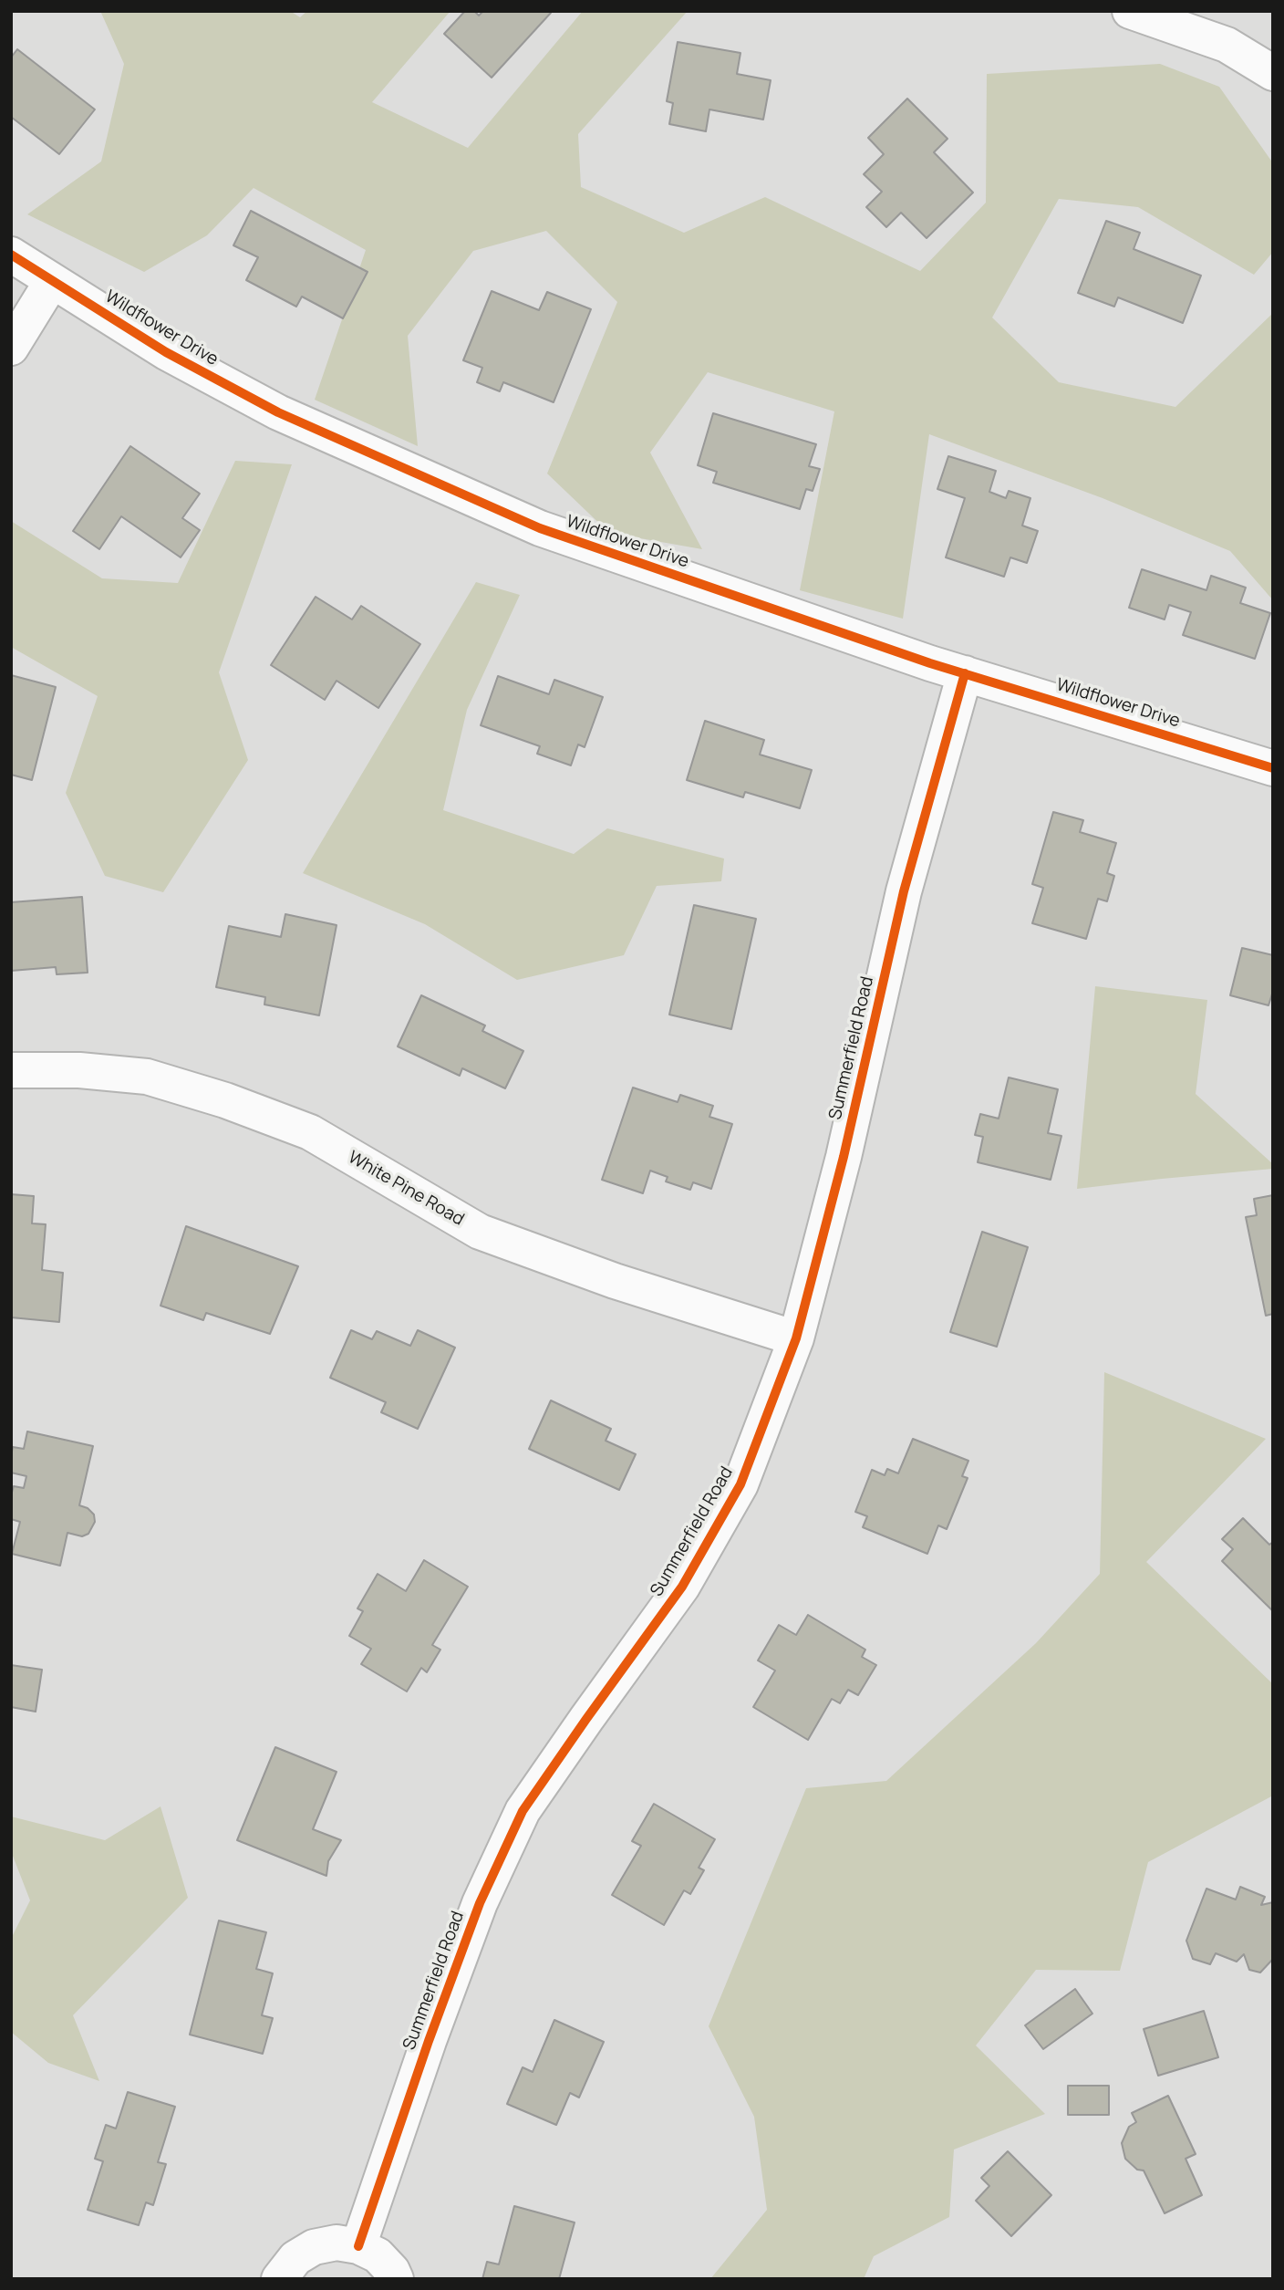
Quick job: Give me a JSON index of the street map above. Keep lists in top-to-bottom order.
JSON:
{
  "streets": {
    "street": ["Wildflower Drive", "Summerfield Road", "White Pine Road"]
  },
  "crossings": [
    ["Wildflower Drive", "Summerfield Road"],
    ["Summerfield Road", "White Pine Road"]
  ]
}
